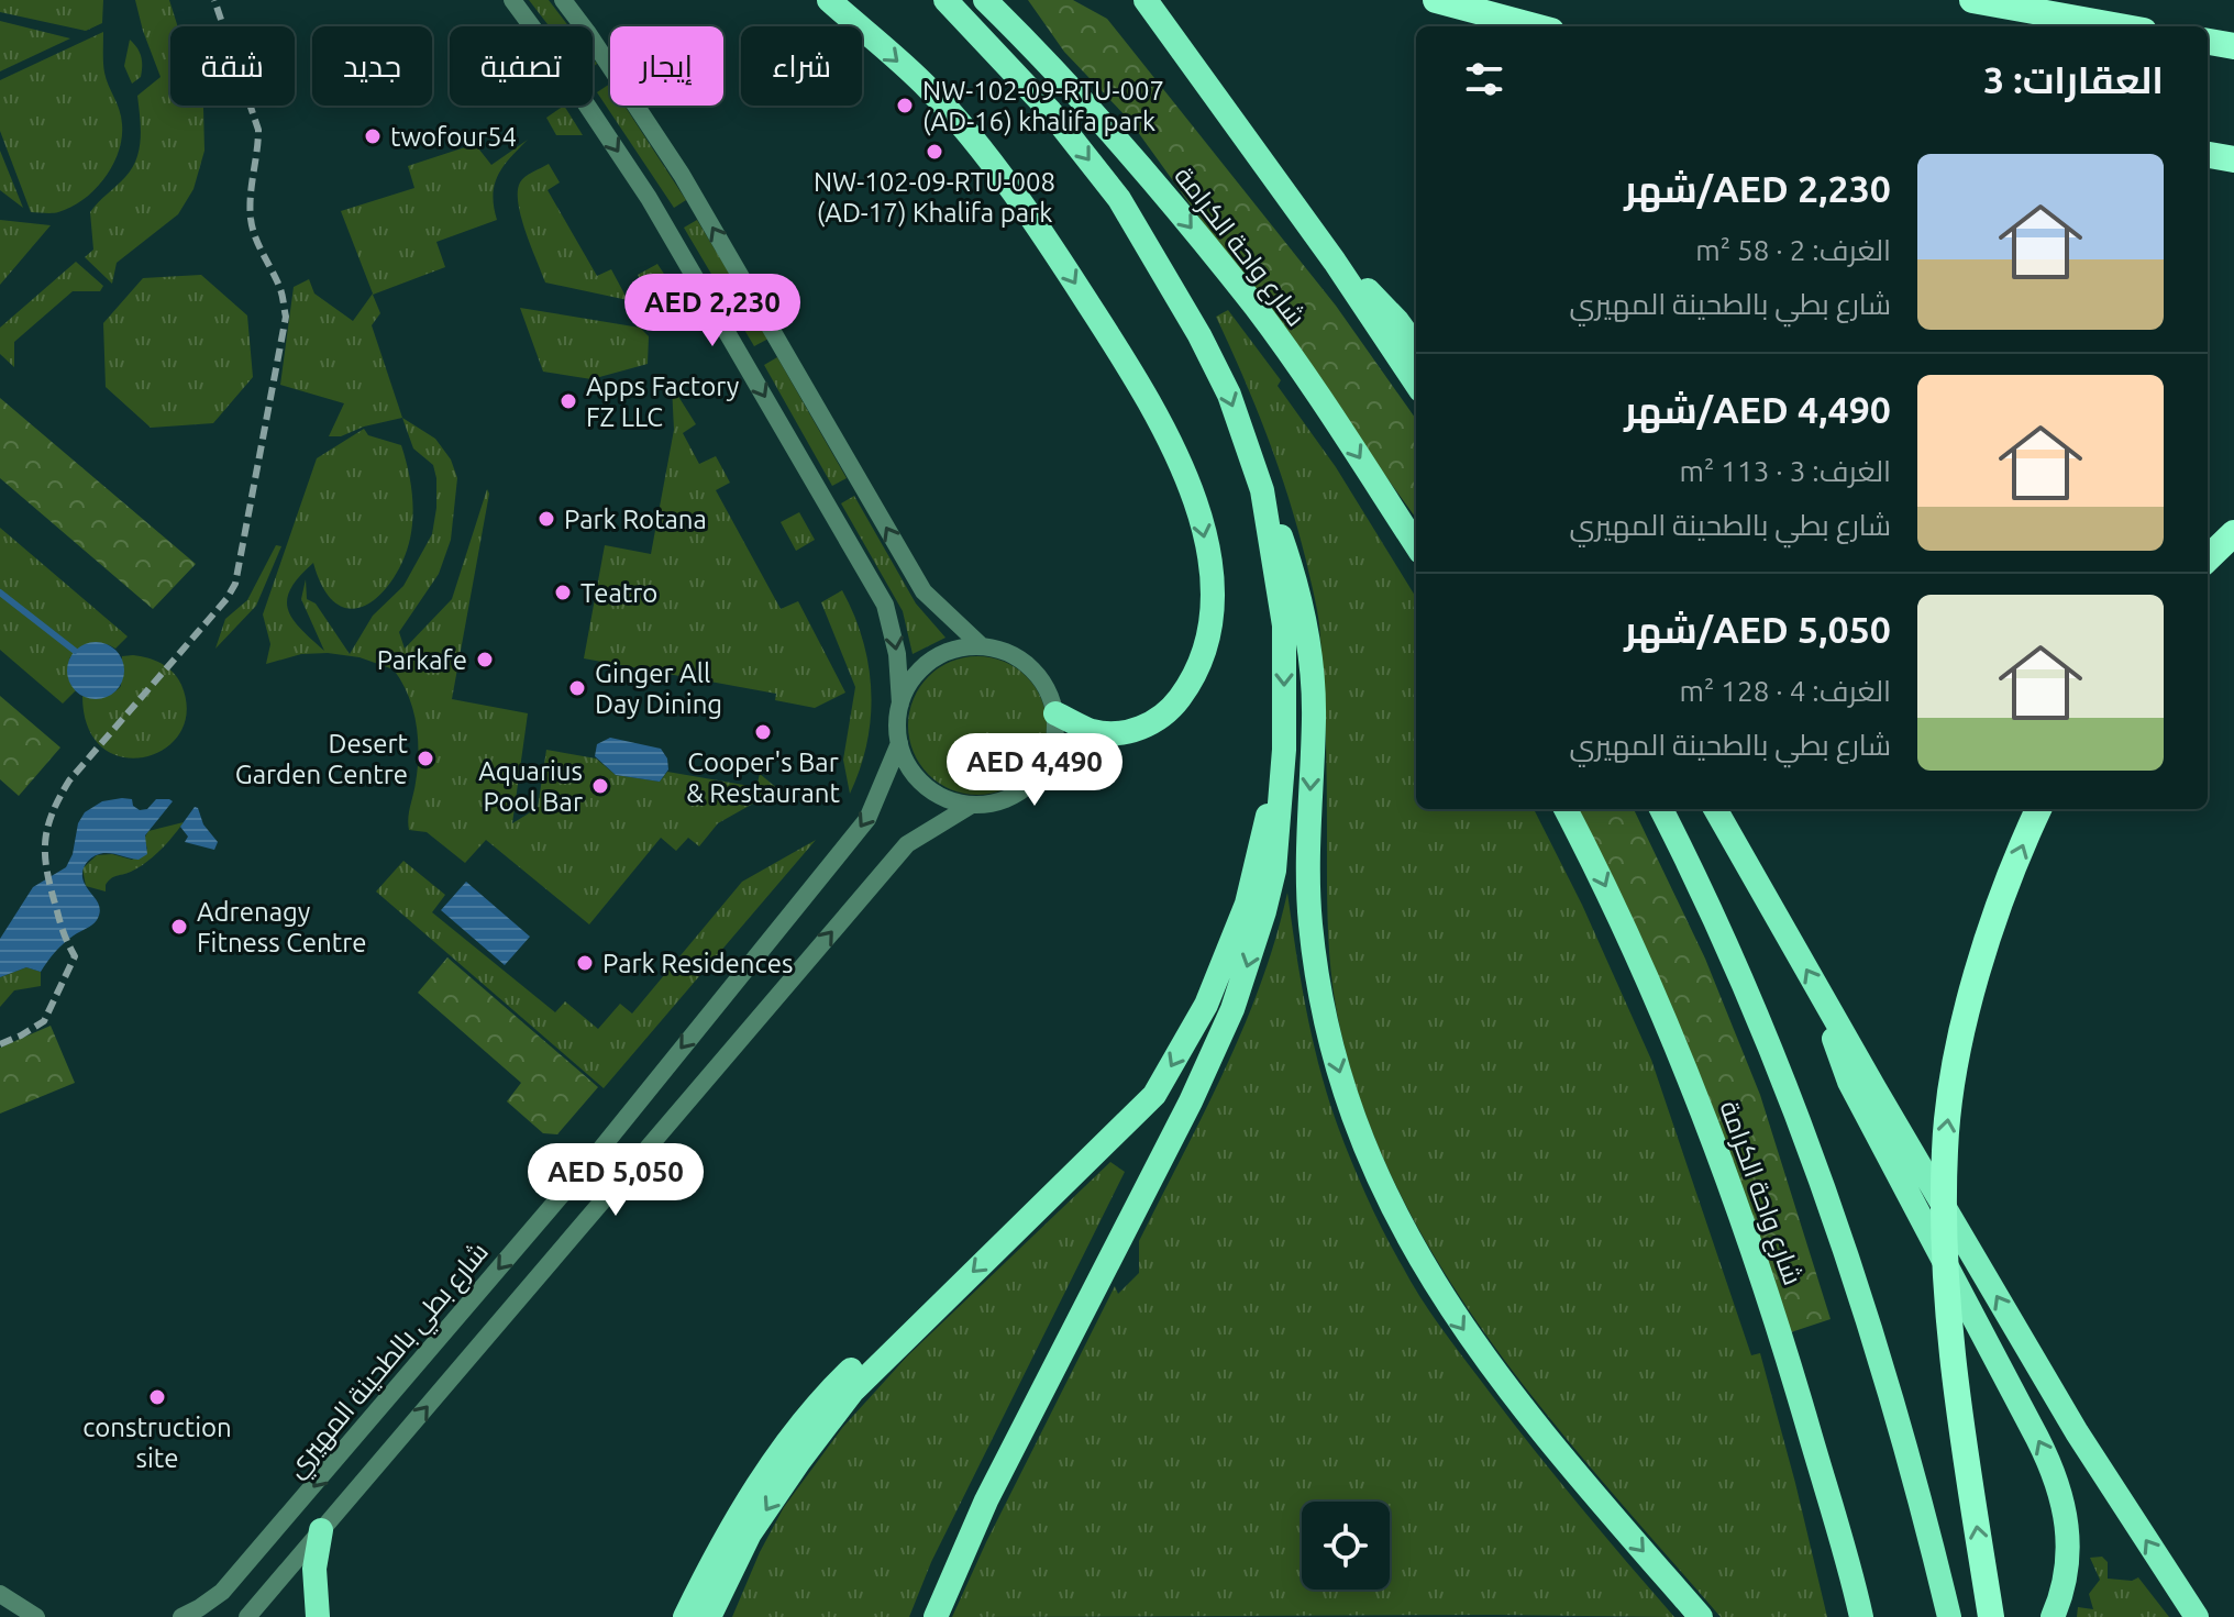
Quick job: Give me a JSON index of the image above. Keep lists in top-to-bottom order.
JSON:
{
  "streets": {
    "highway": ["شارع واحة الكرامة"],
    "street": ["شارع بطي بالطحينة المهيري"]
  },
  "places": [
    "NW-102-09-RTU-007 (AD-16) khalifa park",
    "twofour54",
    "NW-102-09-RTU-008 (AD-17) Khalifa park",
    "Apps Factory FZ LLC",
    "Park Rotana",
    "Teatro",
    "Parkafe",
    "Ginger All Day Dining",
    "Cooper's Bar & Restaurant",
    "Desert Garden Centre",
    "Aquarius Pool Bar",
    "Adrenagy Fitness Centre",
    "Park Residences",
    "construction site"
  ],
  "page": {
    "chip": [
      "شراء",
      "إيجار",
      "تصفية",
      "جديد",
      "شقة"
    ],
    "heading": "العقارات: 3",
    "list": [
      {
        "name": "AED 2,230/شهر",
        "note": "الغرف: 2 · 58 m² · شارع بطي بالطحينة المهيري"
      },
      {
        "name": "AED 4,490/شهر",
        "note": "الغرف: 3 · 113 m² · شارع بطي بالطحينة المهيري"
      },
      {
        "name": "AED 5,050/شهر",
        "note": "الغرف: 4 · 128 m² · شارع بطي بالطحينة المهيري"
      }
    ],
    "price": ["AED 2,230", "AED 4,490", "AED 5,050"]
  }
}
